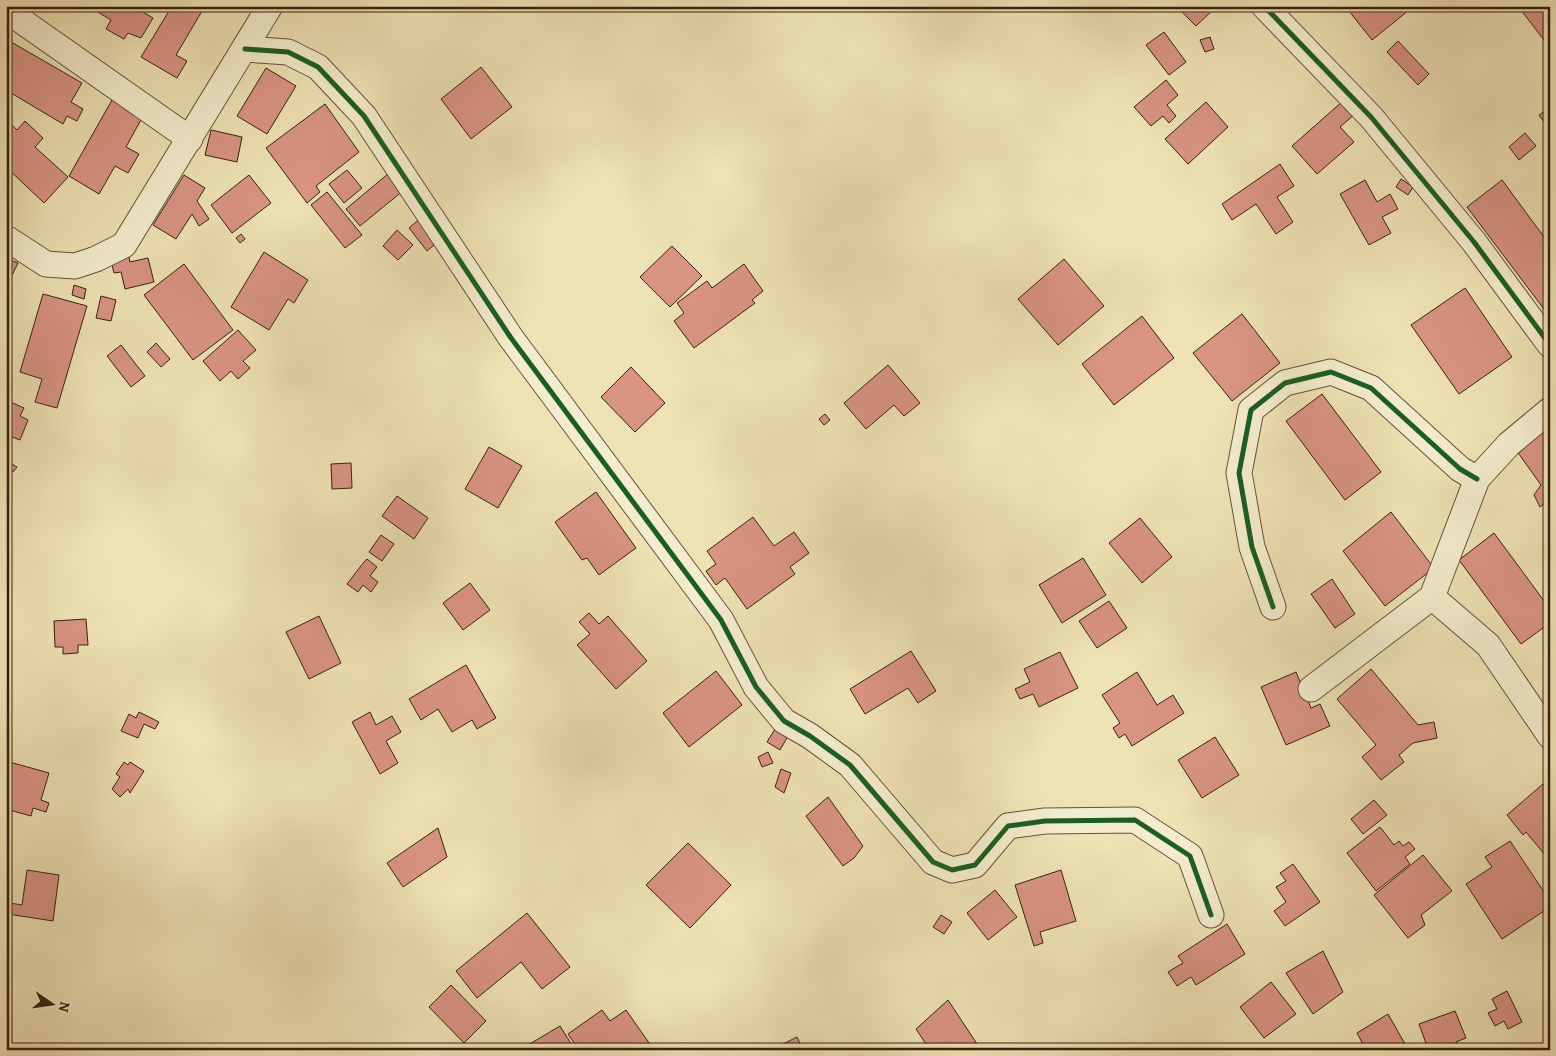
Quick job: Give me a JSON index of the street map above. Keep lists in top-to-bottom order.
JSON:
{
  "north": "right"
}
